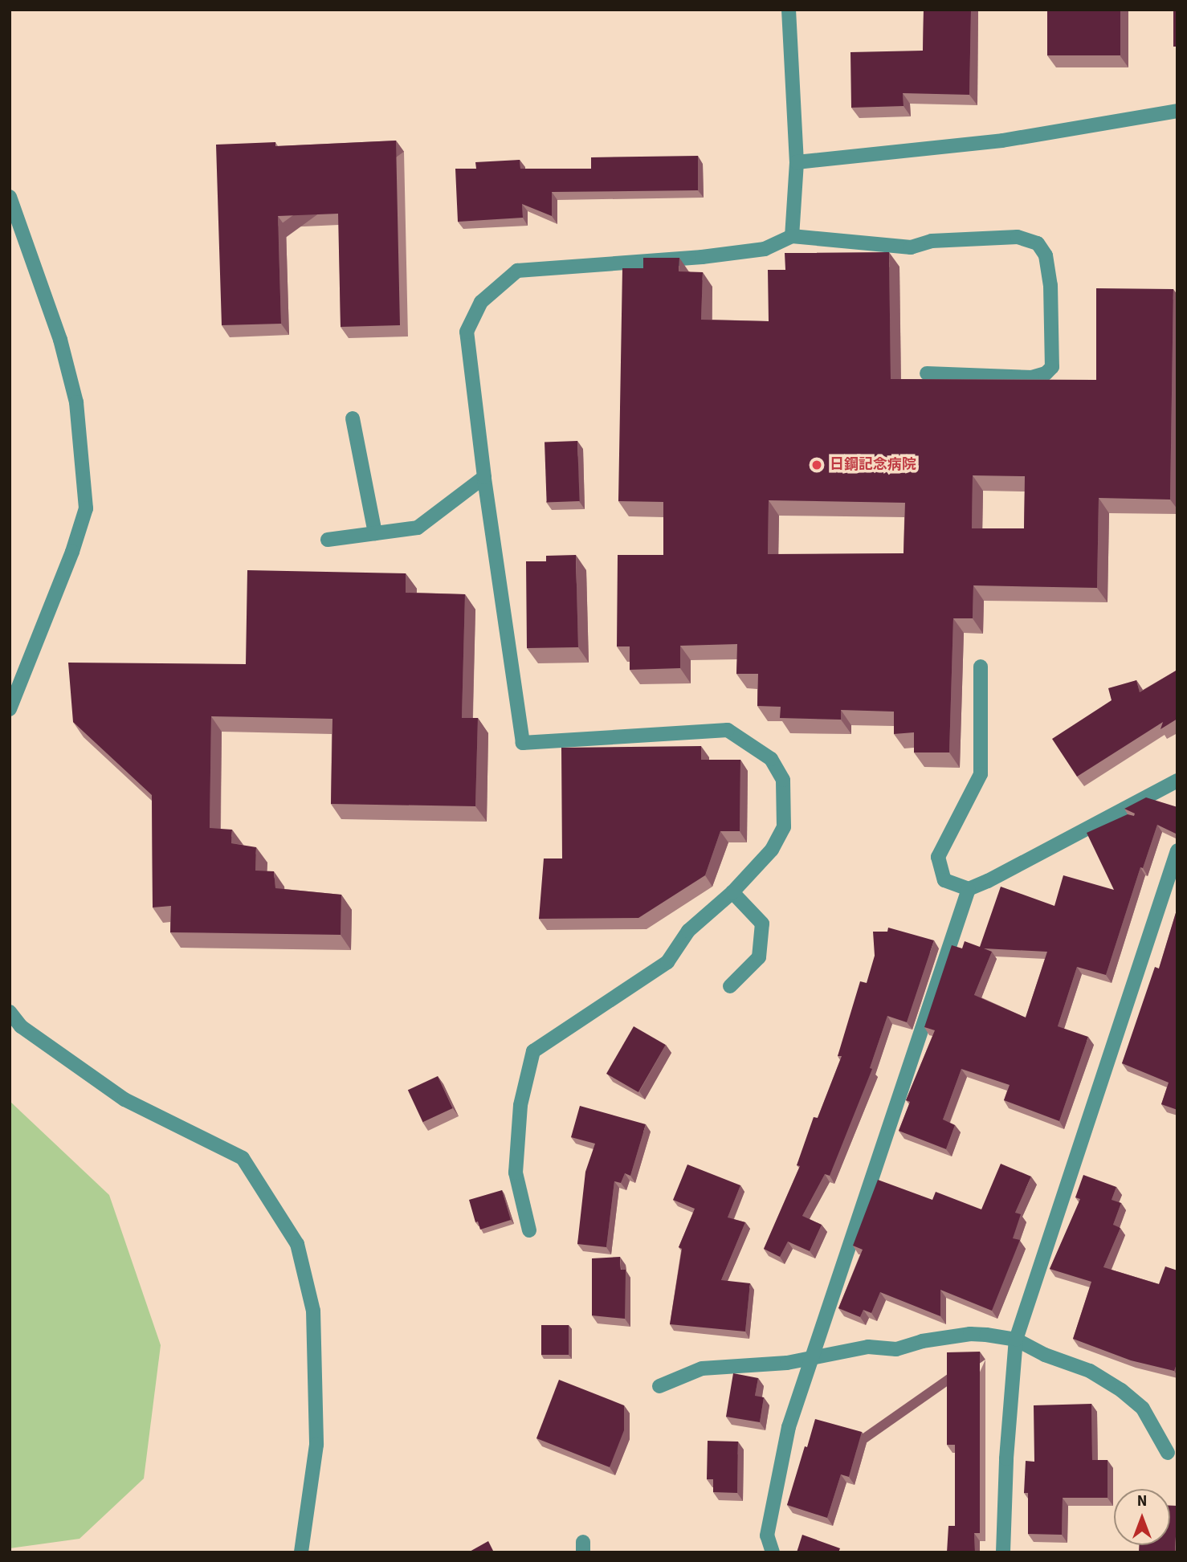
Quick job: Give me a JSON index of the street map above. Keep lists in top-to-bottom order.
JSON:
{
  "places": ["日鋼記念病院"],
  "north": "top"
}
